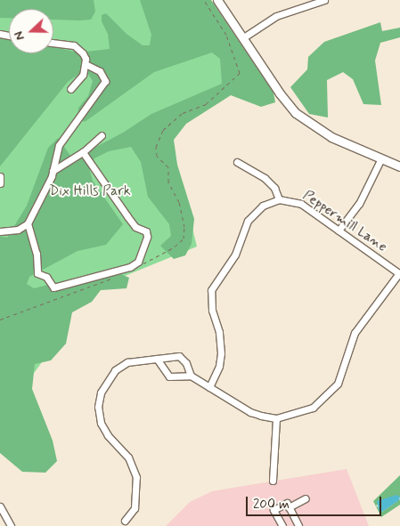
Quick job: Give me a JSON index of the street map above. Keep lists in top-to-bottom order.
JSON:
{
  "streets": {
    "street": ["Peppermill Lane"]
  },
  "parks": ["Dix Hills Park"],
  "scale_bar": "200 m",
  "north": "left"
}
